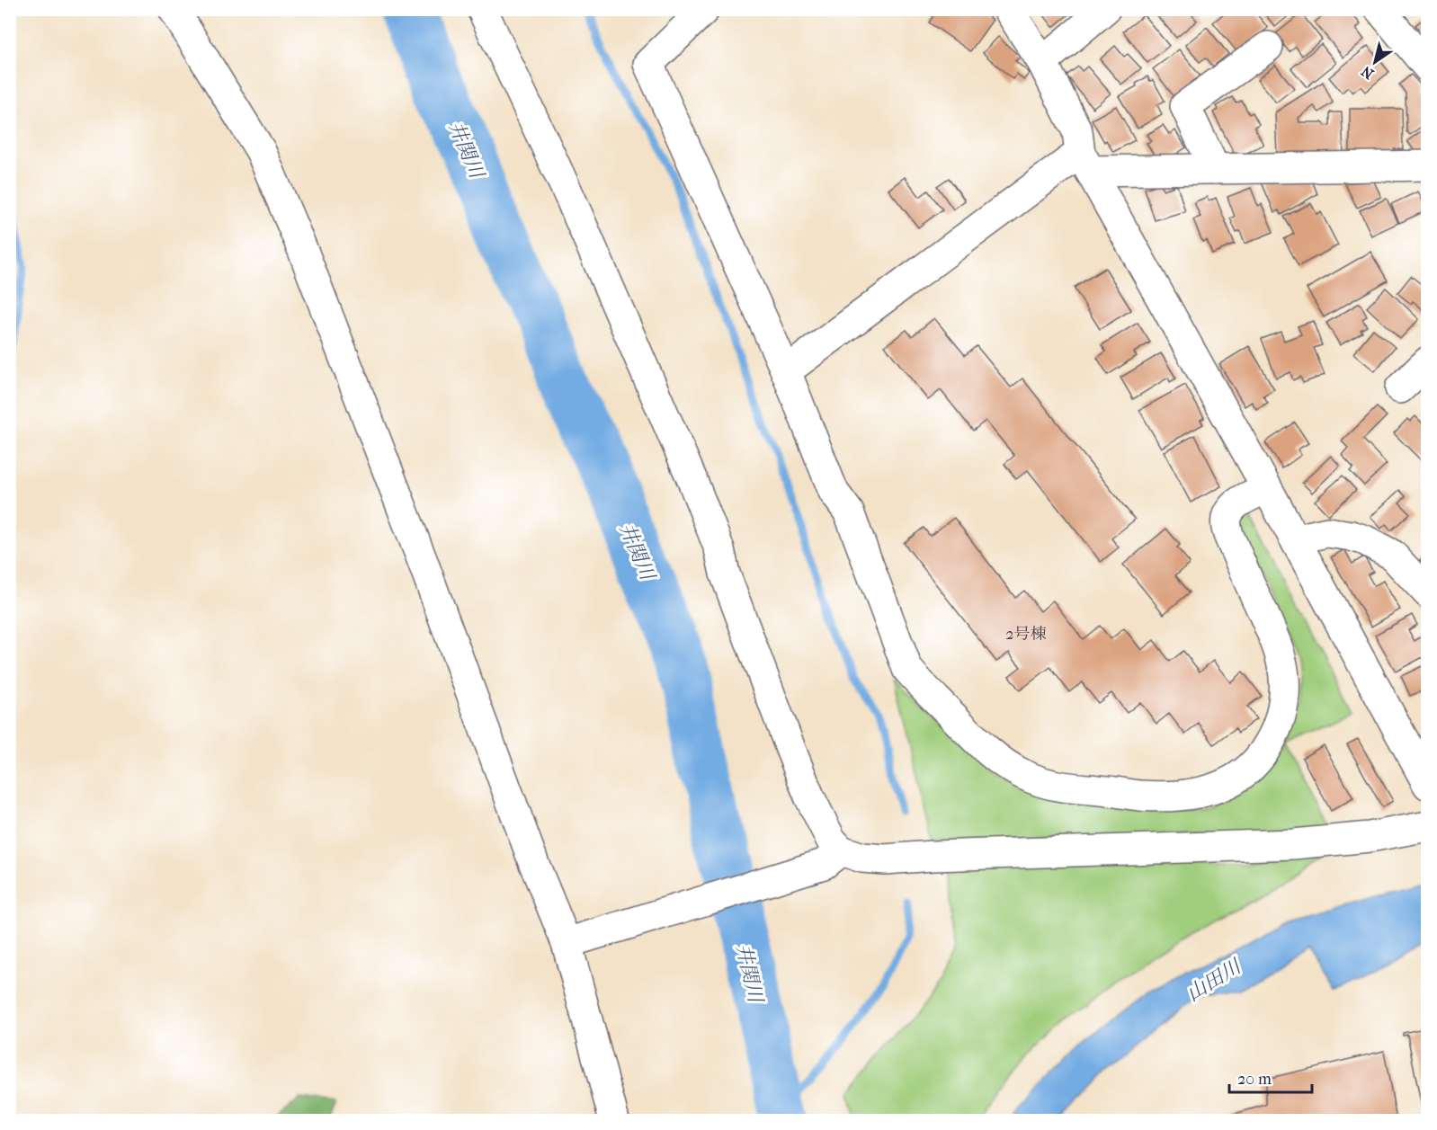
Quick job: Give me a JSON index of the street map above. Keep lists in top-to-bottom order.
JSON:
{
  "water": ["井関川", "山田川"],
  "house_numbers": ["2号棟"],
  "scale_bar": "20 m",
  "north": "bottom left"
}
